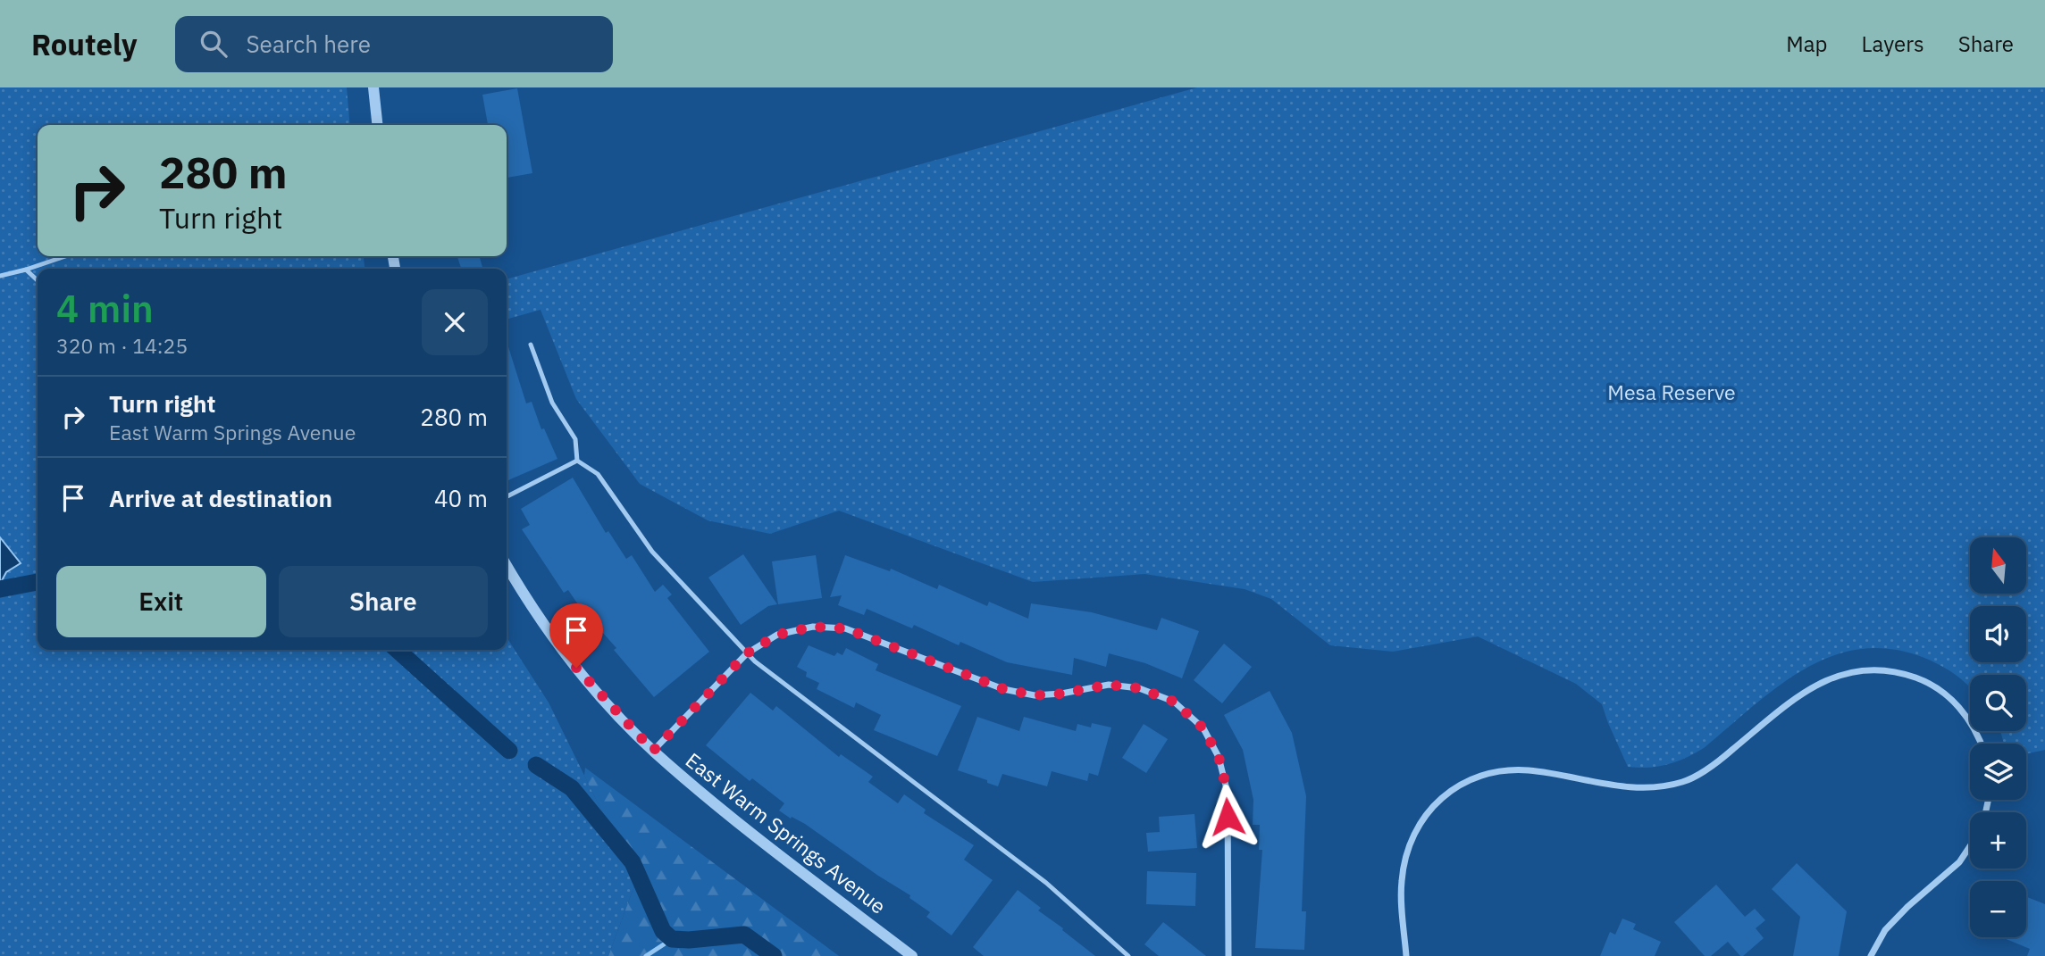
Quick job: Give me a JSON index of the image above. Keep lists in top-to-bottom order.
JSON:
{
  "streets": {
    "street": ["East Warm Springs Avenue"]
  },
  "parks": ["Mesa Reserve"],
  "north": "top",
  "page": {
    "header": "Routely",
    "search": "Search here",
    "nav": ["Map", "Layers", "Share"],
    "turn": ["280 m", "Turn right"],
    "heading": ["4 min", "320 m · 14:25"],
    "list": [
      {
        "name": "Turn right",
        "note": "East Warm Springs Avenue",
        "value": "280 m"
      },
      {
        "name": "Arrive at destination",
        "value": "40 m"
      }
    ],
    "map_buttons": ["+", "−"],
    "buttons": ["Exit", "Share"]
  }
}
